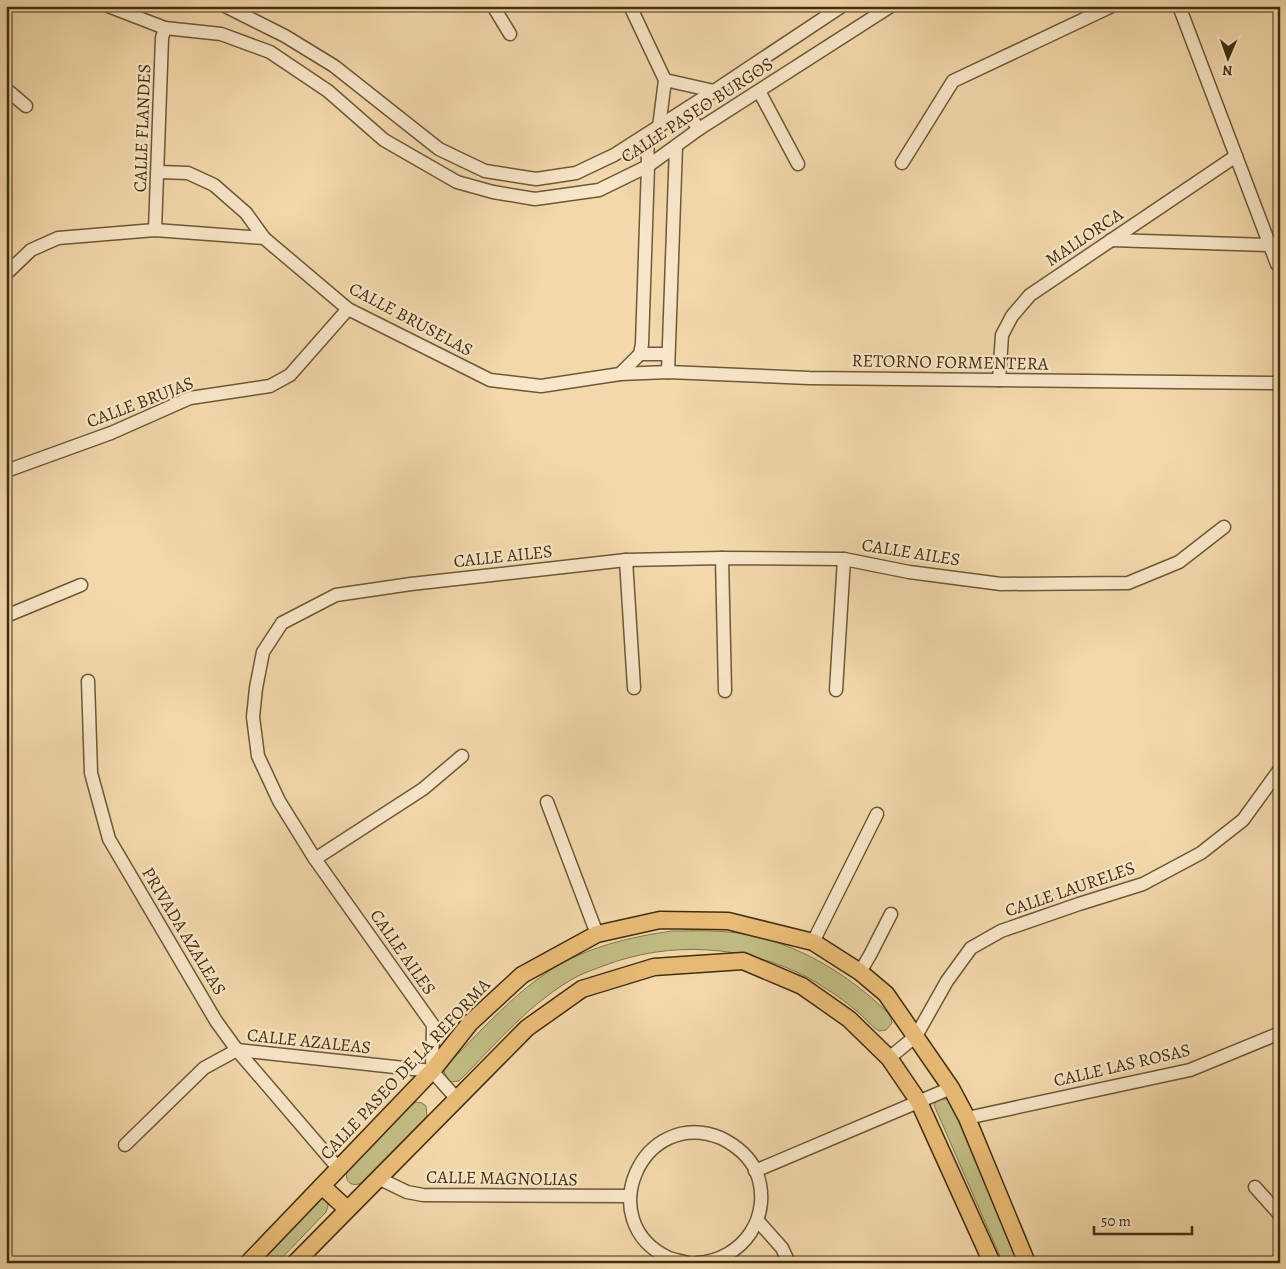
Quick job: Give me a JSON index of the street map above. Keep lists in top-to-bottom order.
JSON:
{
  "streets": {
    "main road": ["CALLE PASEO DE LA REFORMA"],
    "street": [
      "CALLE PASEO BURGOS",
      "CALLE FLANDES",
      "MALLORCA",
      "CALLE BRUSELAS",
      "RETORNO FORMENTERA",
      "CALLE BRUJAS",
      "CALLE AILES",
      "CALLE LAURELES",
      "PRIVADA AZALEAS",
      "CALLE AZALEAS",
      "CALLE LAS ROSAS",
      "CALLE MAGNOLIAS"
    ]
  },
  "crossings": [
    ["CALLE PASEO BURGOS", "CALLE FLANDES"],
    ["CALLE FLANDES", "CALLE BRUSELAS"],
    ["MALLORCA", "RETORNO FORMENTERA"],
    ["CALLE BRUSELAS", "RETORNO FORMENTERA"],
    ["CALLE BRUSELAS", "CALLE BRUJAS"],
    ["CALLE AILES", "CALLE AZALEAS"],
    ["CALLE AILES", "CALLE PASEO DE LA REFORMA"],
    ["CALLE LAURELES", "CALLE PASEO DE LA REFORMA"],
    ["PRIVADA AZALEAS", "CALLE AZALEAS"],
    ["CALLE AZALEAS", "CALLE PASEO DE LA REFORMA"],
    ["CALLE LAS ROSAS", "CALLE PASEO DE LA REFORMA"]
  ],
  "scale_bar": "50 m",
  "north": "bottom"
}
